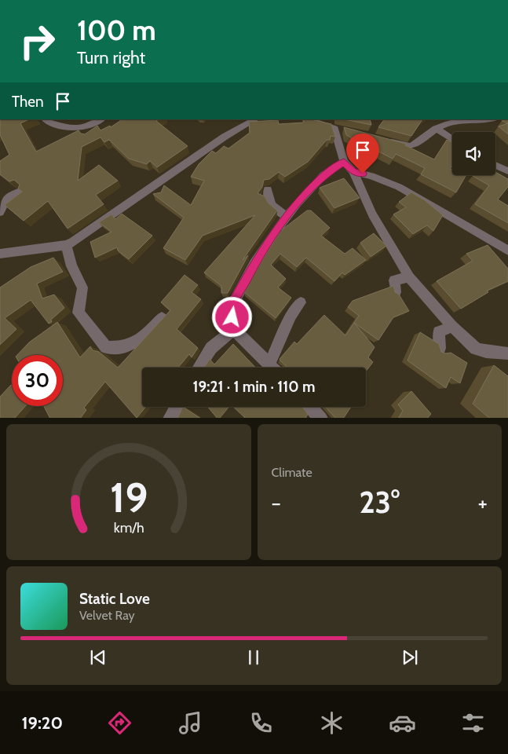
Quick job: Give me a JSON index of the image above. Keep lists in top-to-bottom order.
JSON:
{
  "page": {
    "turn": ["100 m", "Turn right"],
    "then": "Then",
    "limit": "30",
    "trip": "19:21 · 1 min · 110 m",
    "tile": "Climate",
    "heat": ["−", "23°", "+"],
    "song": ["Static Love", "Velvet Ray"],
    "tabs": "19:20",
    "gauge": ["19", "km/h"]
  }
}
